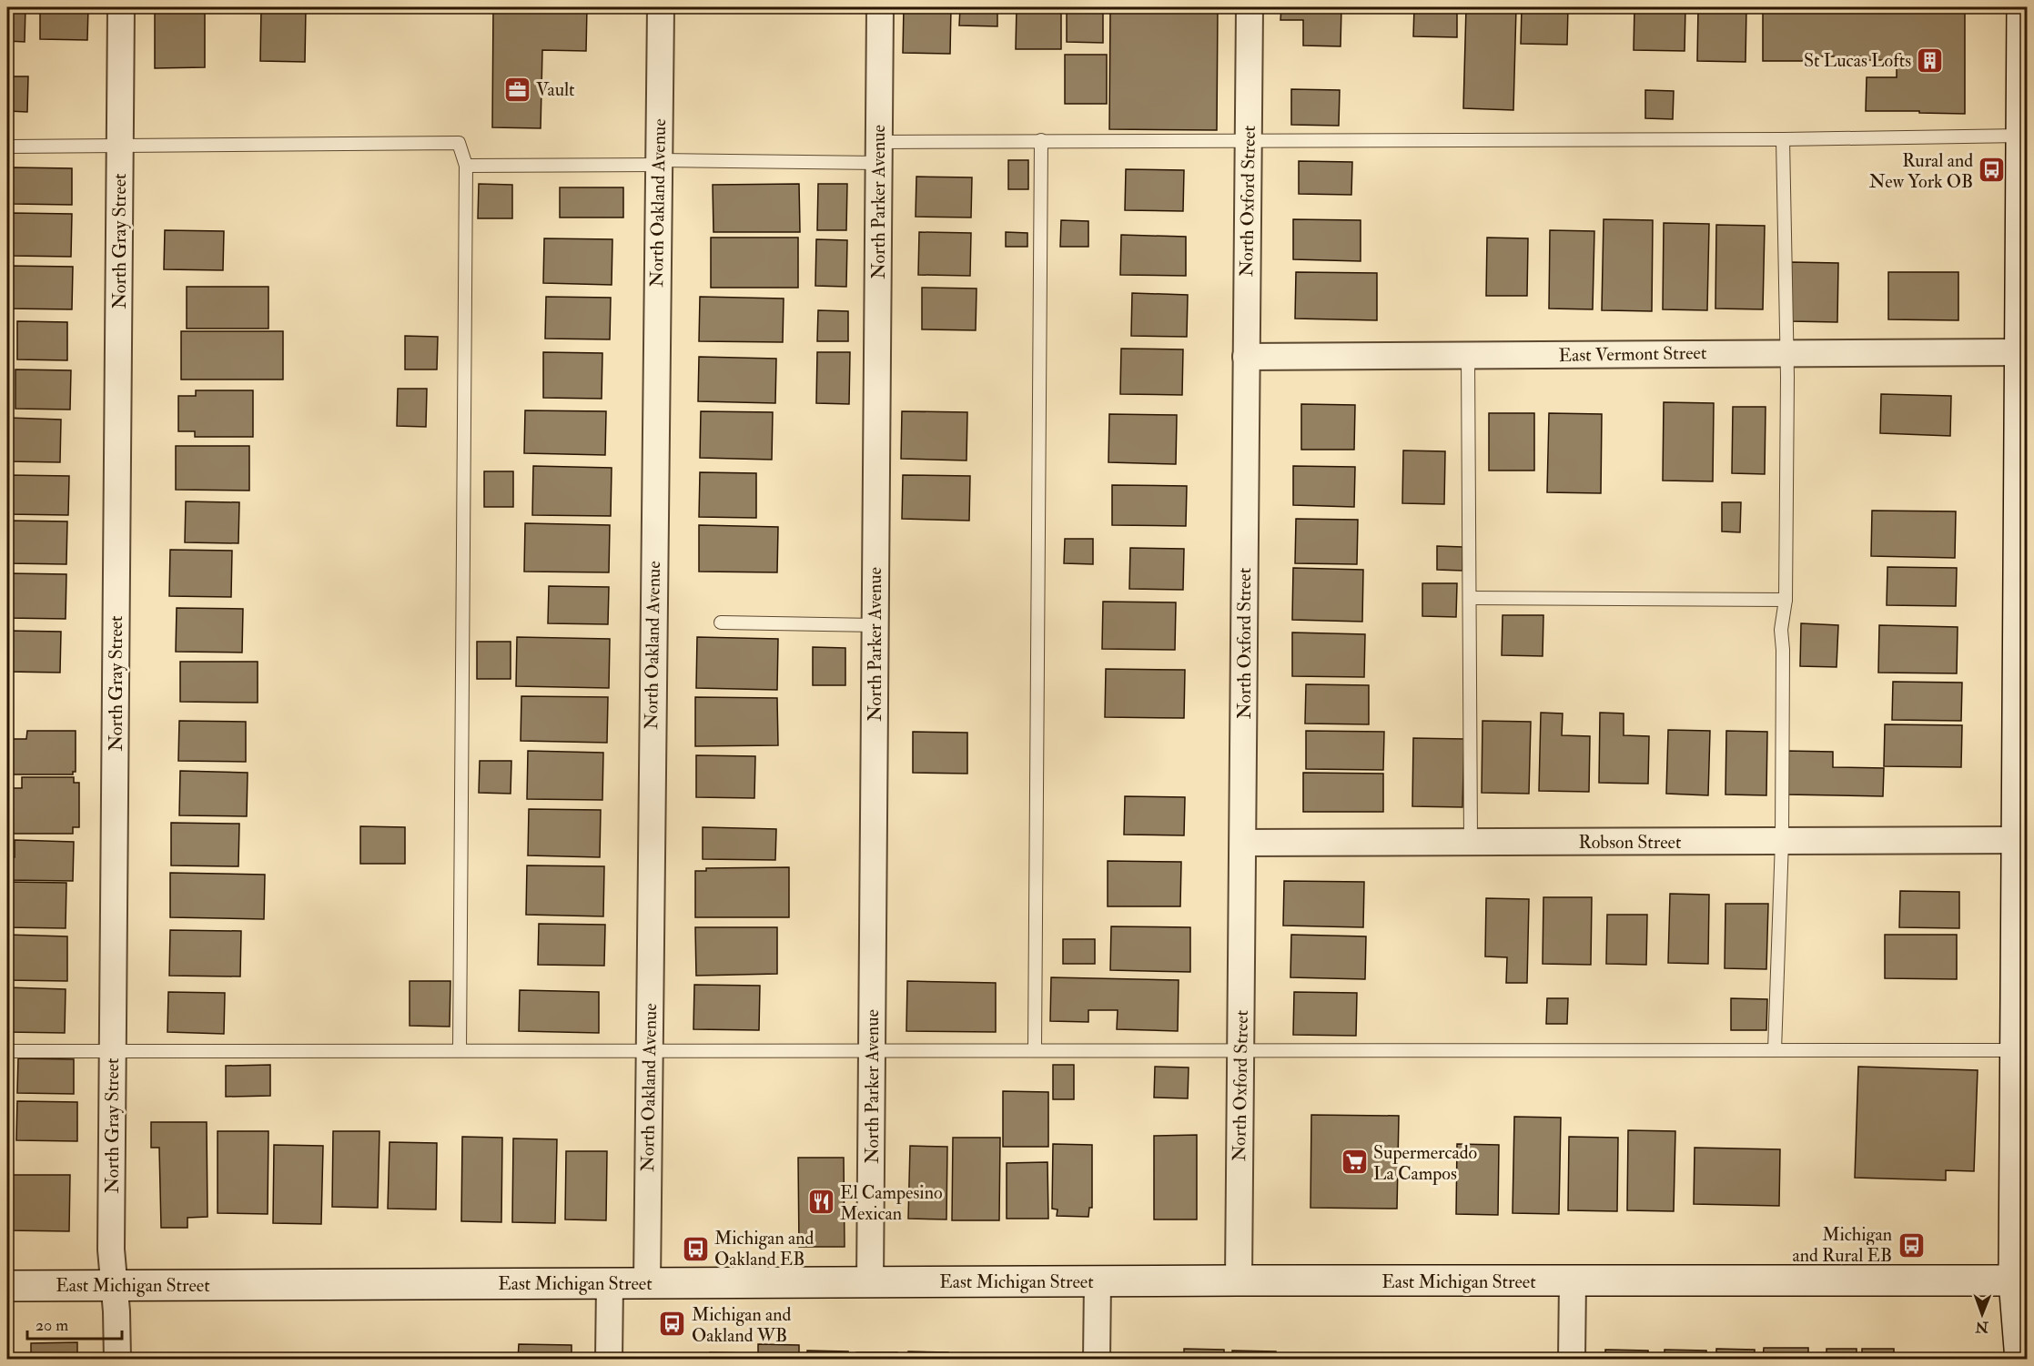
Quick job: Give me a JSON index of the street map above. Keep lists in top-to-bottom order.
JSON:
{
  "streets": {
    "main road": ["East Michigan Street"],
    "street": [
      "North Oxford Street",
      "North Parker Avenue",
      "North Oakland Avenue",
      "North Gray Street",
      "East Vermont Street",
      "Robson Street"
    ]
  },
  "crossings": [
    ["North Oxford Street", "East Vermont Street"],
    ["North Oxford Street", "Robson Street"],
    ["North Oxford Street", "East Michigan Street"],
    ["North Parker Avenue", "East Michigan Street"],
    ["North Oakland Avenue", "East Michigan Street"],
    ["North Gray Street", "East Michigan Street"]
  ],
  "places": {
    "building": ["St Lucas Lofts"],
    "office": ["Vault"],
    "bus stop": [
      "Rural and New York OB",
      "Michigan and Rural EB",
      "Michigan and Oakland EB",
      "Michigan and Oakland WB"
    ],
    "supermarket": ["Supermercado La Campos"],
    "restaurant": ["El Campesino Mexican"]
  },
  "scale_bar": "20 m",
  "north": "bottom"
}
